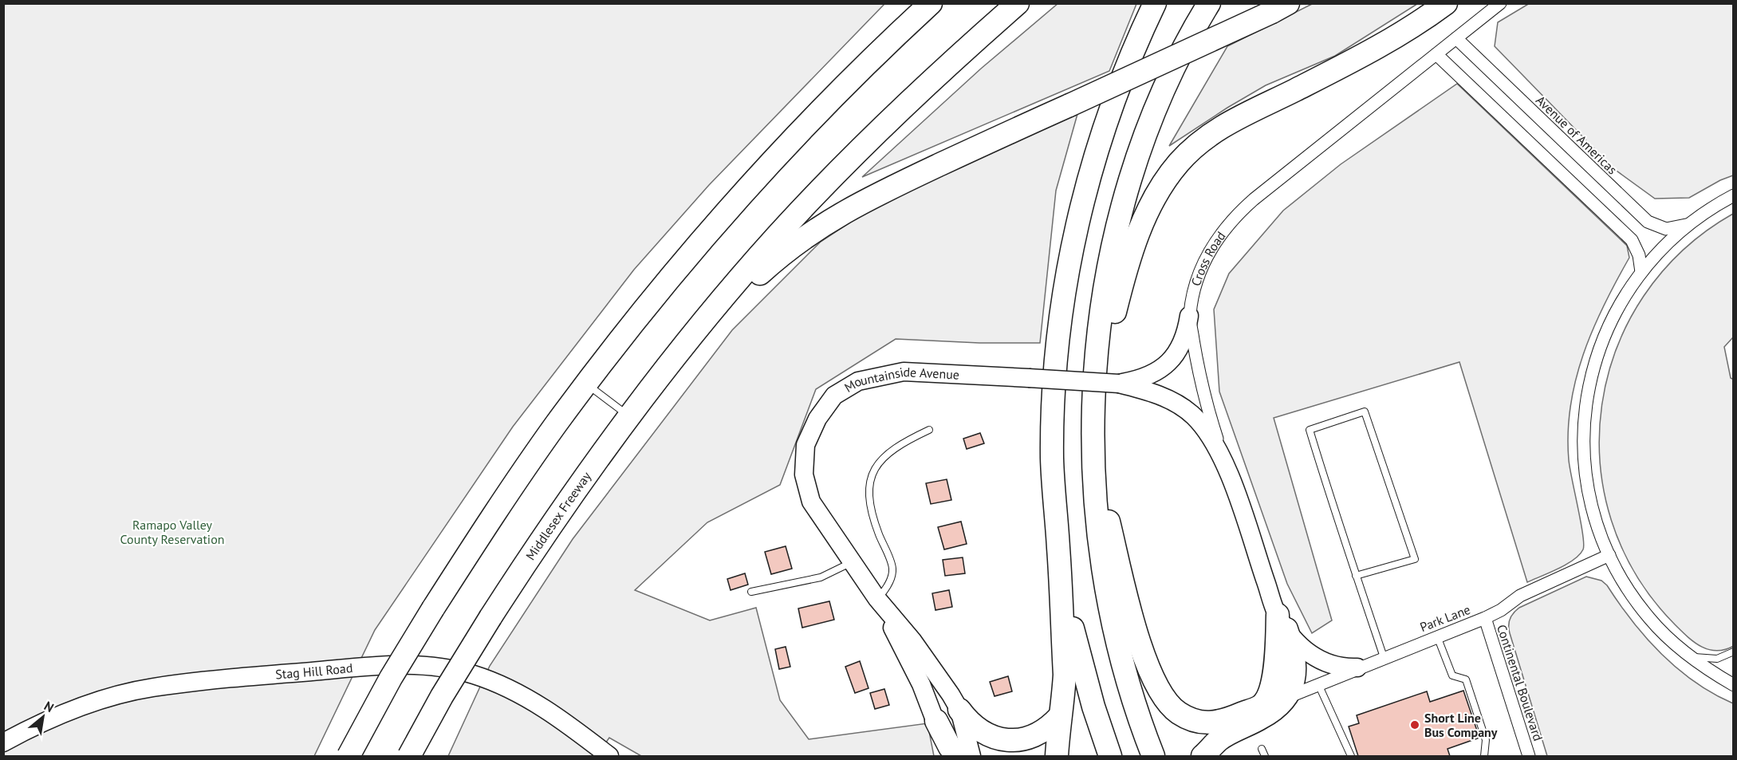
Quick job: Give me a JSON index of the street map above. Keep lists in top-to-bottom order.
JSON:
{
  "streets": {
    "highway": ["Middlesex Freeway"],
    "street": [
      "Avenue of Americas",
      "Cross Road",
      "Mountainside Avenue",
      "Park Lane",
      "Stag Hill Road",
      "Continental Boulevard"
    ]
  },
  "crossings": [
    ["Avenue of Americas", "Cross Road"],
    ["Cross Road", "Mountainside Avenue"],
    ["Park Lane", "Continental Boulevard"]
  ],
  "parks": ["Ramapo Valley County Reservation"],
  "places": ["Short Line Bus Company"],
  "north": "top right"
}
